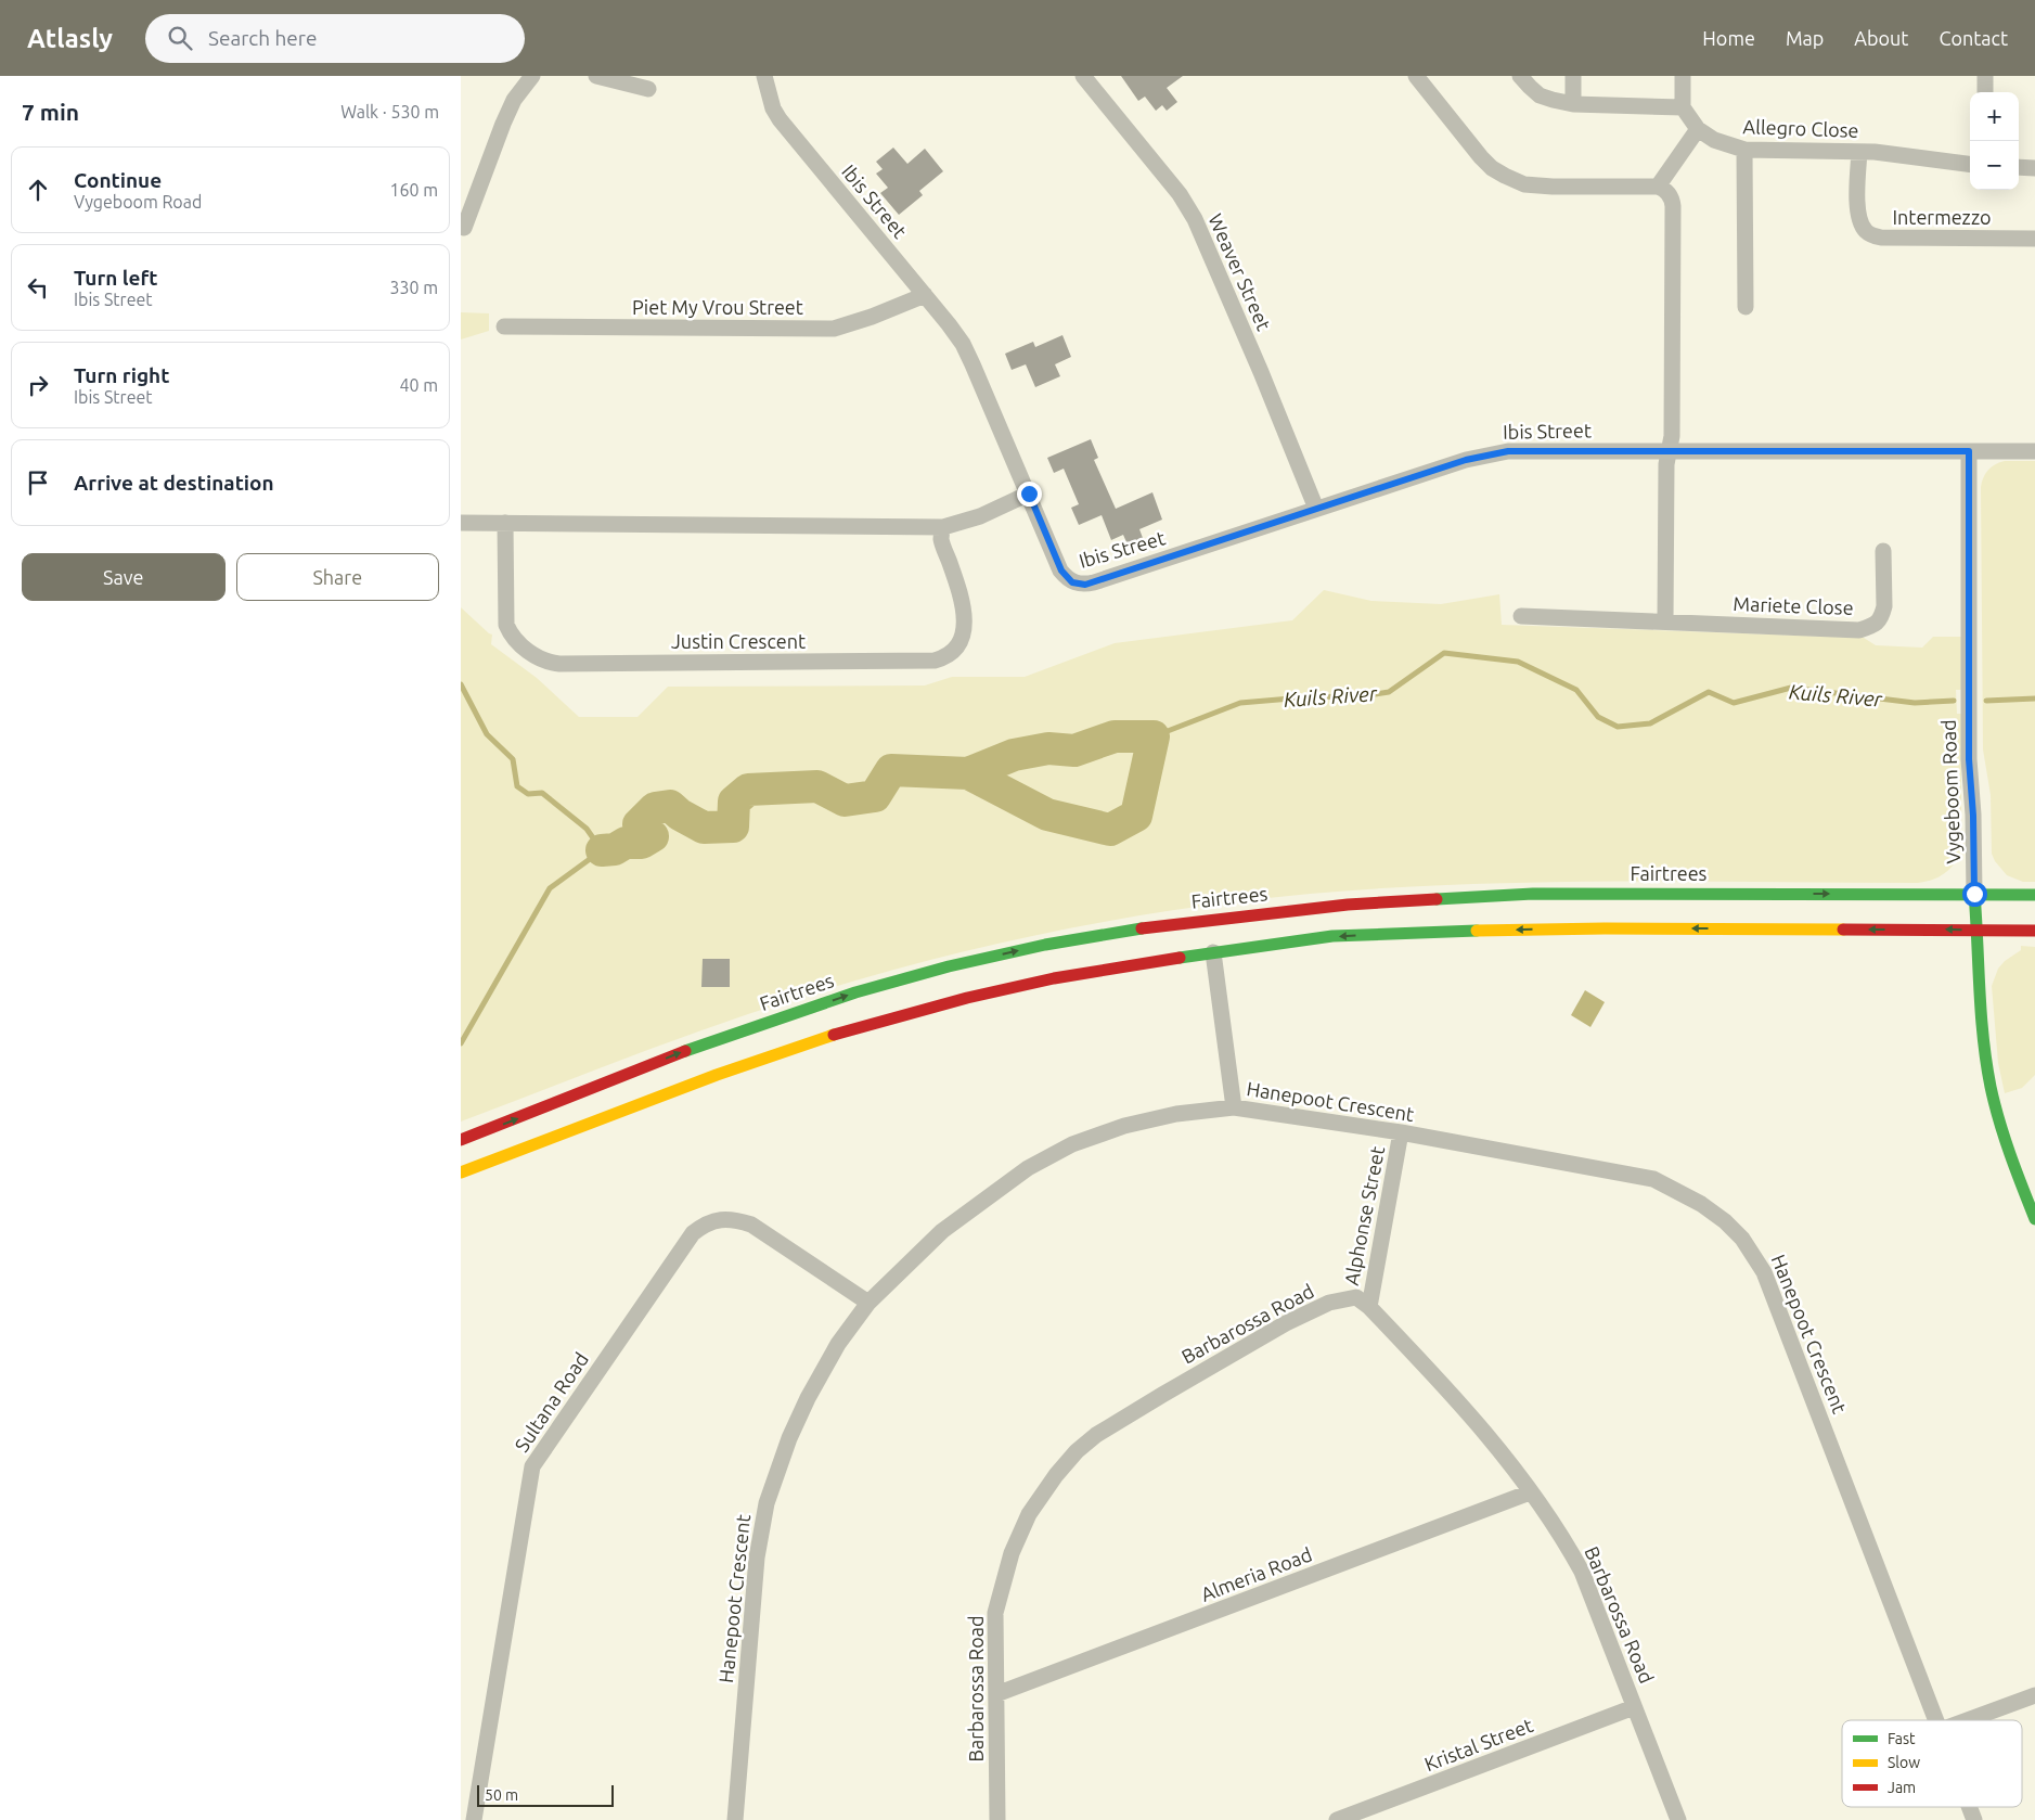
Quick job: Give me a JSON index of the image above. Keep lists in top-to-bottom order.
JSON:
{
  "streets": {
    "main road": ["Vygeboom Road", "Fairtrees"],
    "street": [
      "Allegro Close",
      "Ibis Street",
      "Intermezzo",
      "Weaver Street",
      "Piet My Vrou Street",
      "Mariete Close",
      "Justin Crescent",
      "Hanepoot Crescent",
      "Alphonse Street",
      "Barbarossa Road",
      "Sultana Road",
      "Almeria Road",
      "Kristal Street"
    ]
  },
  "crossings": [
    ["Allegro Close", "Intermezzo"],
    ["Ibis Street", "Weaver Street"],
    ["Ibis Street", "Piet My Vrou Street"],
    ["Ibis Street", "Vygeboom Road"],
    ["Vygeboom Road", "Fairtrees"],
    ["Hanepoot Crescent", "Alphonse Street"],
    ["Hanepoot Crescent", "Sultana Road"],
    ["Alphonse Street", "Barbarossa Road"],
    ["Barbarossa Road", "Almeria Road"],
    ["Barbarossa Road", "Kristal Street"]
  ],
  "water": ["Kuils River"],
  "legend": ["Fast", "Slow", "Jam"],
  "scale_bar": "50 m",
  "page": {
    "header": "Atlasly",
    "search": "Search here",
    "nav": [
      "Home",
      "Map",
      "About",
      "Contact"
    ],
    "heading": ["7 min", "Walk · 530 m"],
    "map_buttons": ["+", "−"],
    "list": [
      ["Continue", "Vygeboom Road", "160 m"],
      ["Turn left", "Ibis Street", "330 m"],
      ["Turn right", "Ibis Street", "40 m"],
      "Arrive at destination"
    ],
    "buttons": ["Save", "Share"],
    "scale": "50 m"
  }
}
